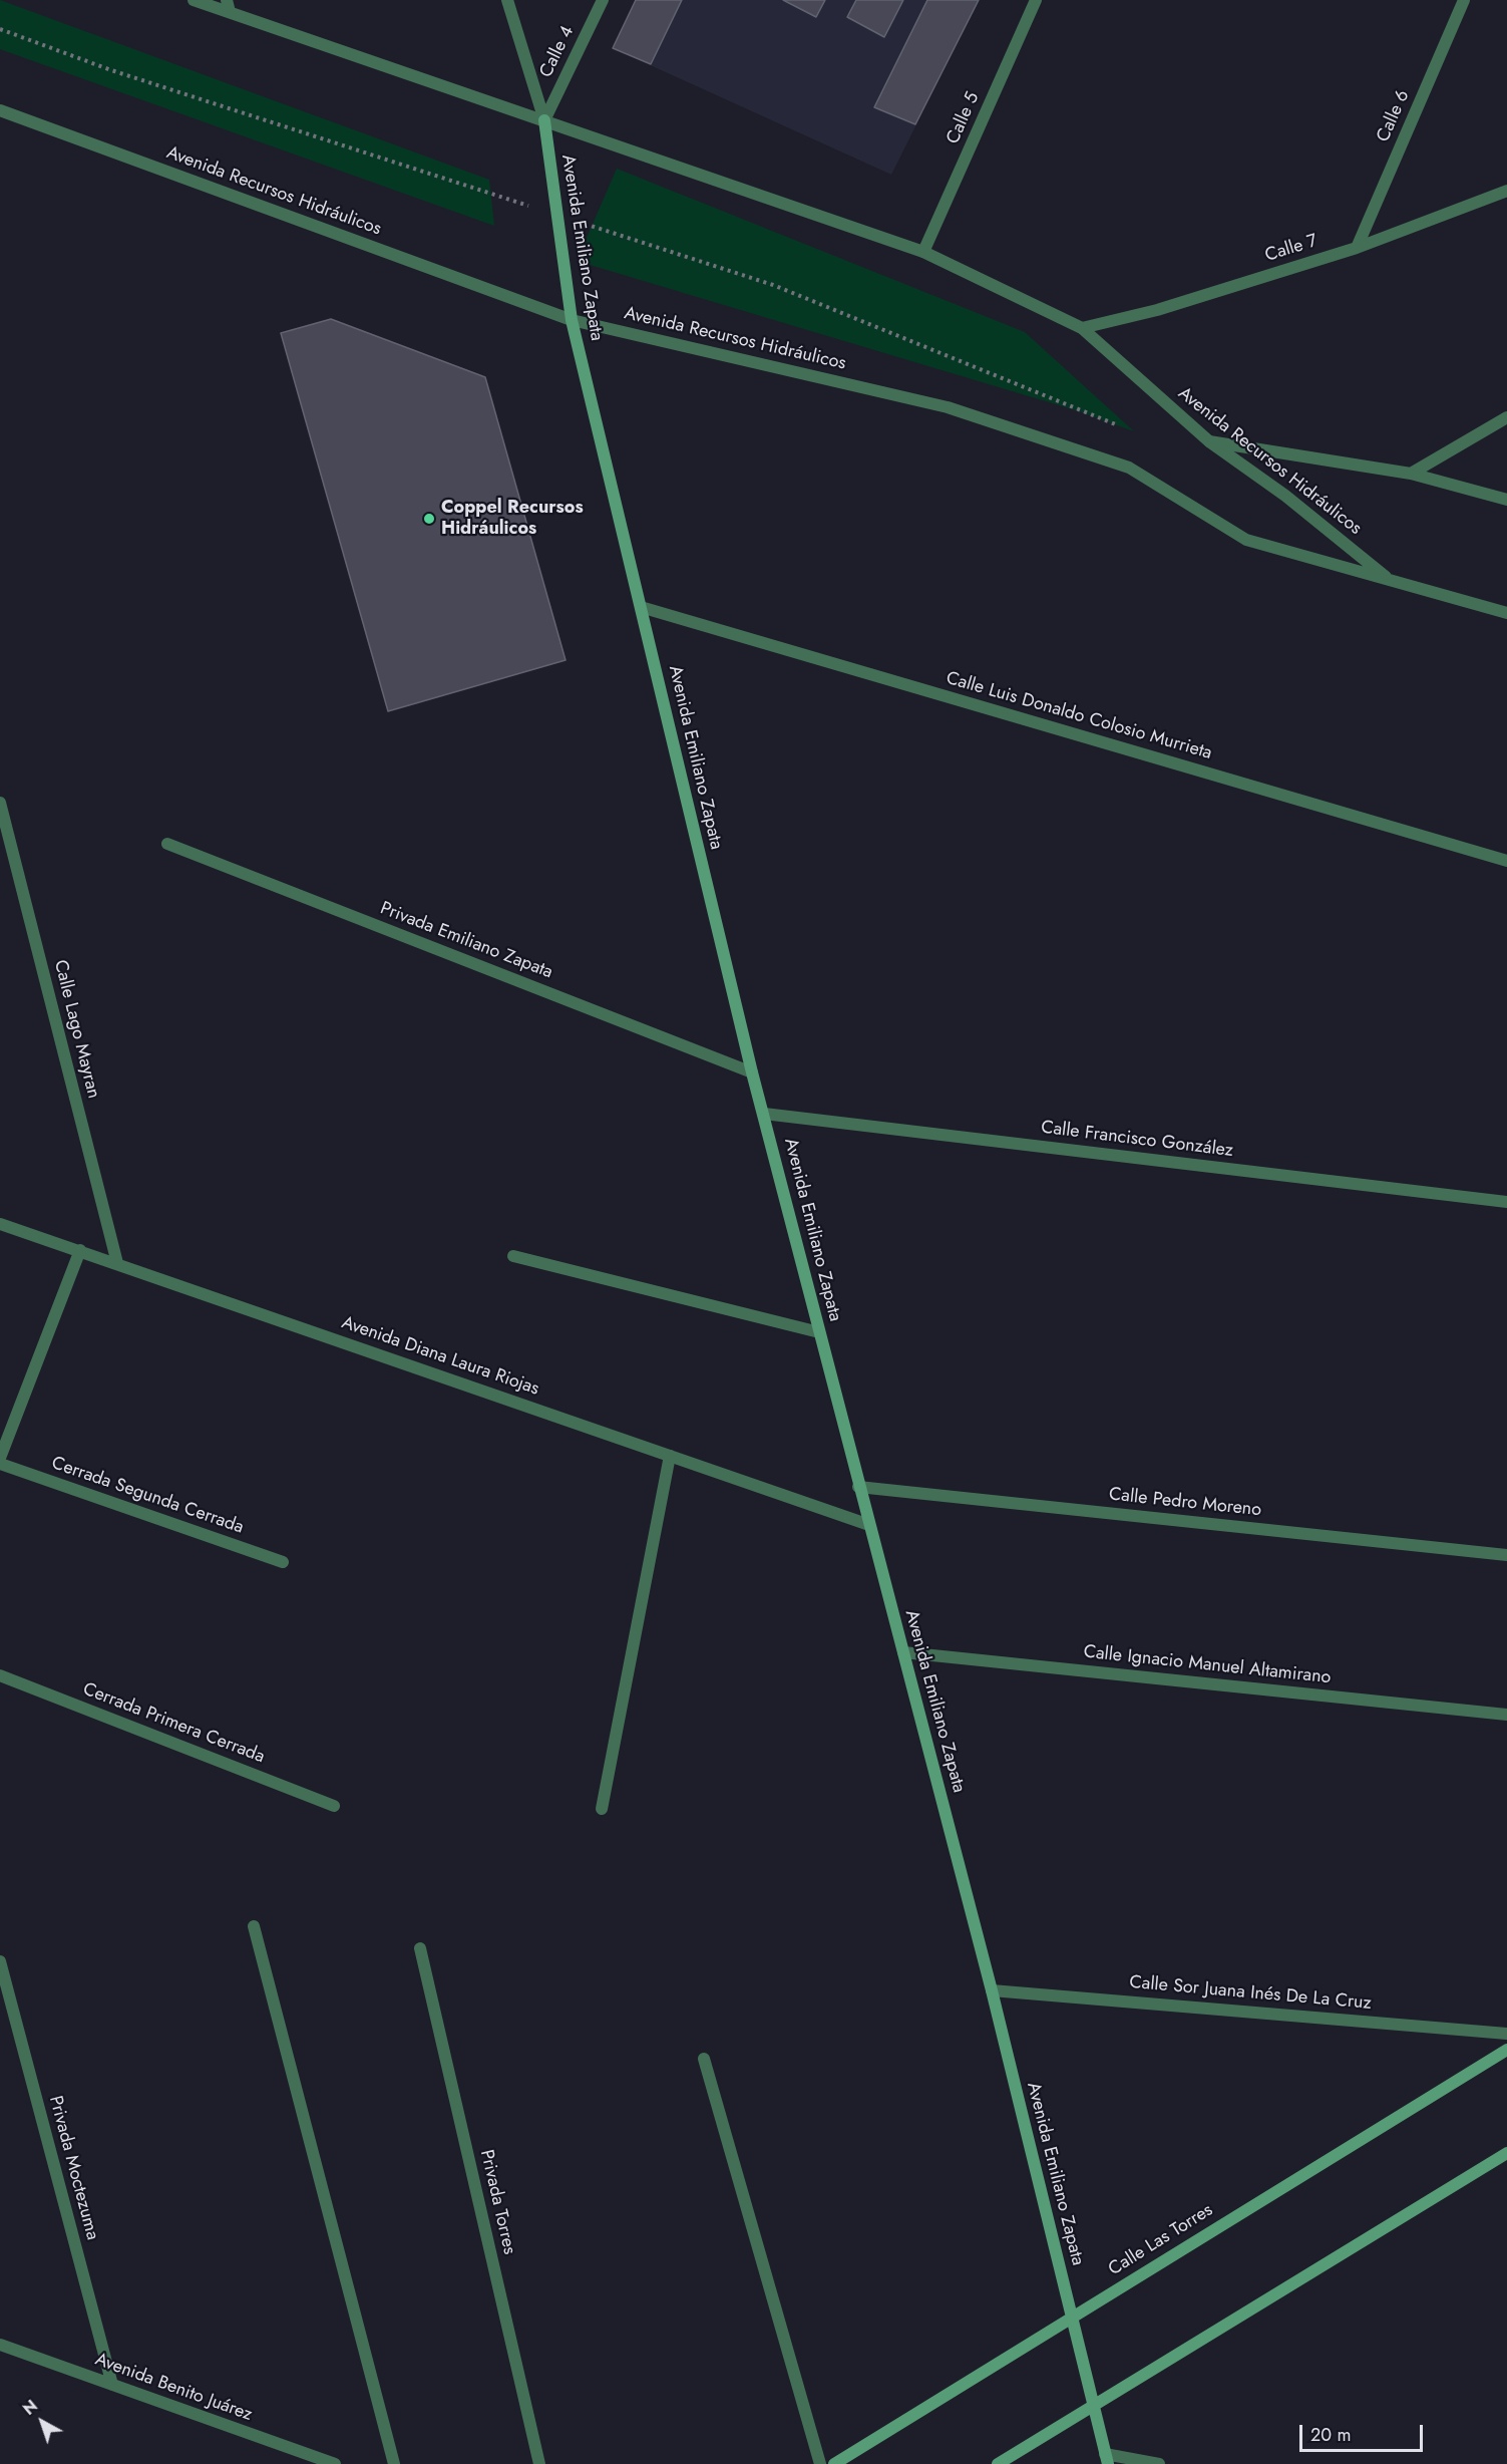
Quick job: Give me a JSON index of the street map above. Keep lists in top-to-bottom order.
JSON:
{
  "streets": {
    "main road": ["Avenida Emiliano Zapata", "Calle Las Torres"],
    "street": [
      "Calle 4",
      "Calle 6",
      "Calle 5",
      "Avenida Recursos Hidráulicos",
      "Calle 7",
      "Calle Luis Donaldo Colosio Murrieta",
      "Privada Emiliano Zapata",
      "Calle Lago Mayran",
      "Calle Francisco González",
      "Avenida Diana Laura Riojas",
      "Cerrada Segunda Cerrada",
      "Calle Pedro Moreno",
      "Calle Ignacio Manuel Altamirano",
      "Cerrada Primera Cerrada",
      "Calle Sor Juana Inés De La Cruz",
      "Privada Moctezuma",
      "Privada Torres",
      "Avenida Benito Juárez"
    ]
  },
  "crossings": [
    ["Calle 4", "Avenida Recursos Hidráulicos"],
    ["Calle 4", "Avenida Emiliano Zapata"],
    ["Calle 6", "Calle 7"],
    ["Calle 5", "Avenida Recursos Hidráulicos"],
    ["Avenida Recursos Hidráulicos", "Avenida Emiliano Zapata"],
    ["Avenida Recursos Hidráulicos", "Calle 7"],
    ["Avenida Emiliano Zapata", "Calle Luis Donaldo Colosio Murrieta"],
    ["Avenida Emiliano Zapata", "Privada Emiliano Zapata"],
    ["Avenida Emiliano Zapata", "Calle Francisco González"],
    ["Avenida Emiliano Zapata", "Avenida Diana Laura Riojas"],
    ["Avenida Emiliano Zapata", "Calle Pedro Moreno"],
    ["Avenida Emiliano Zapata", "Calle Ignacio Manuel Altamirano"],
    ["Avenida Emiliano Zapata", "Calle Sor Juana Inés De La Cruz"],
    ["Avenida Emiliano Zapata", "Calle Las Torres"],
    ["Calle Lago Mayran", "Avenida Diana Laura Riojas"],
    ["Privada Moctezuma", "Avenida Benito Juárez"]
  ],
  "places": ["Coppel Recursos Hidráulicos"],
  "scale_bar": "20 m",
  "north": "top left"
}
